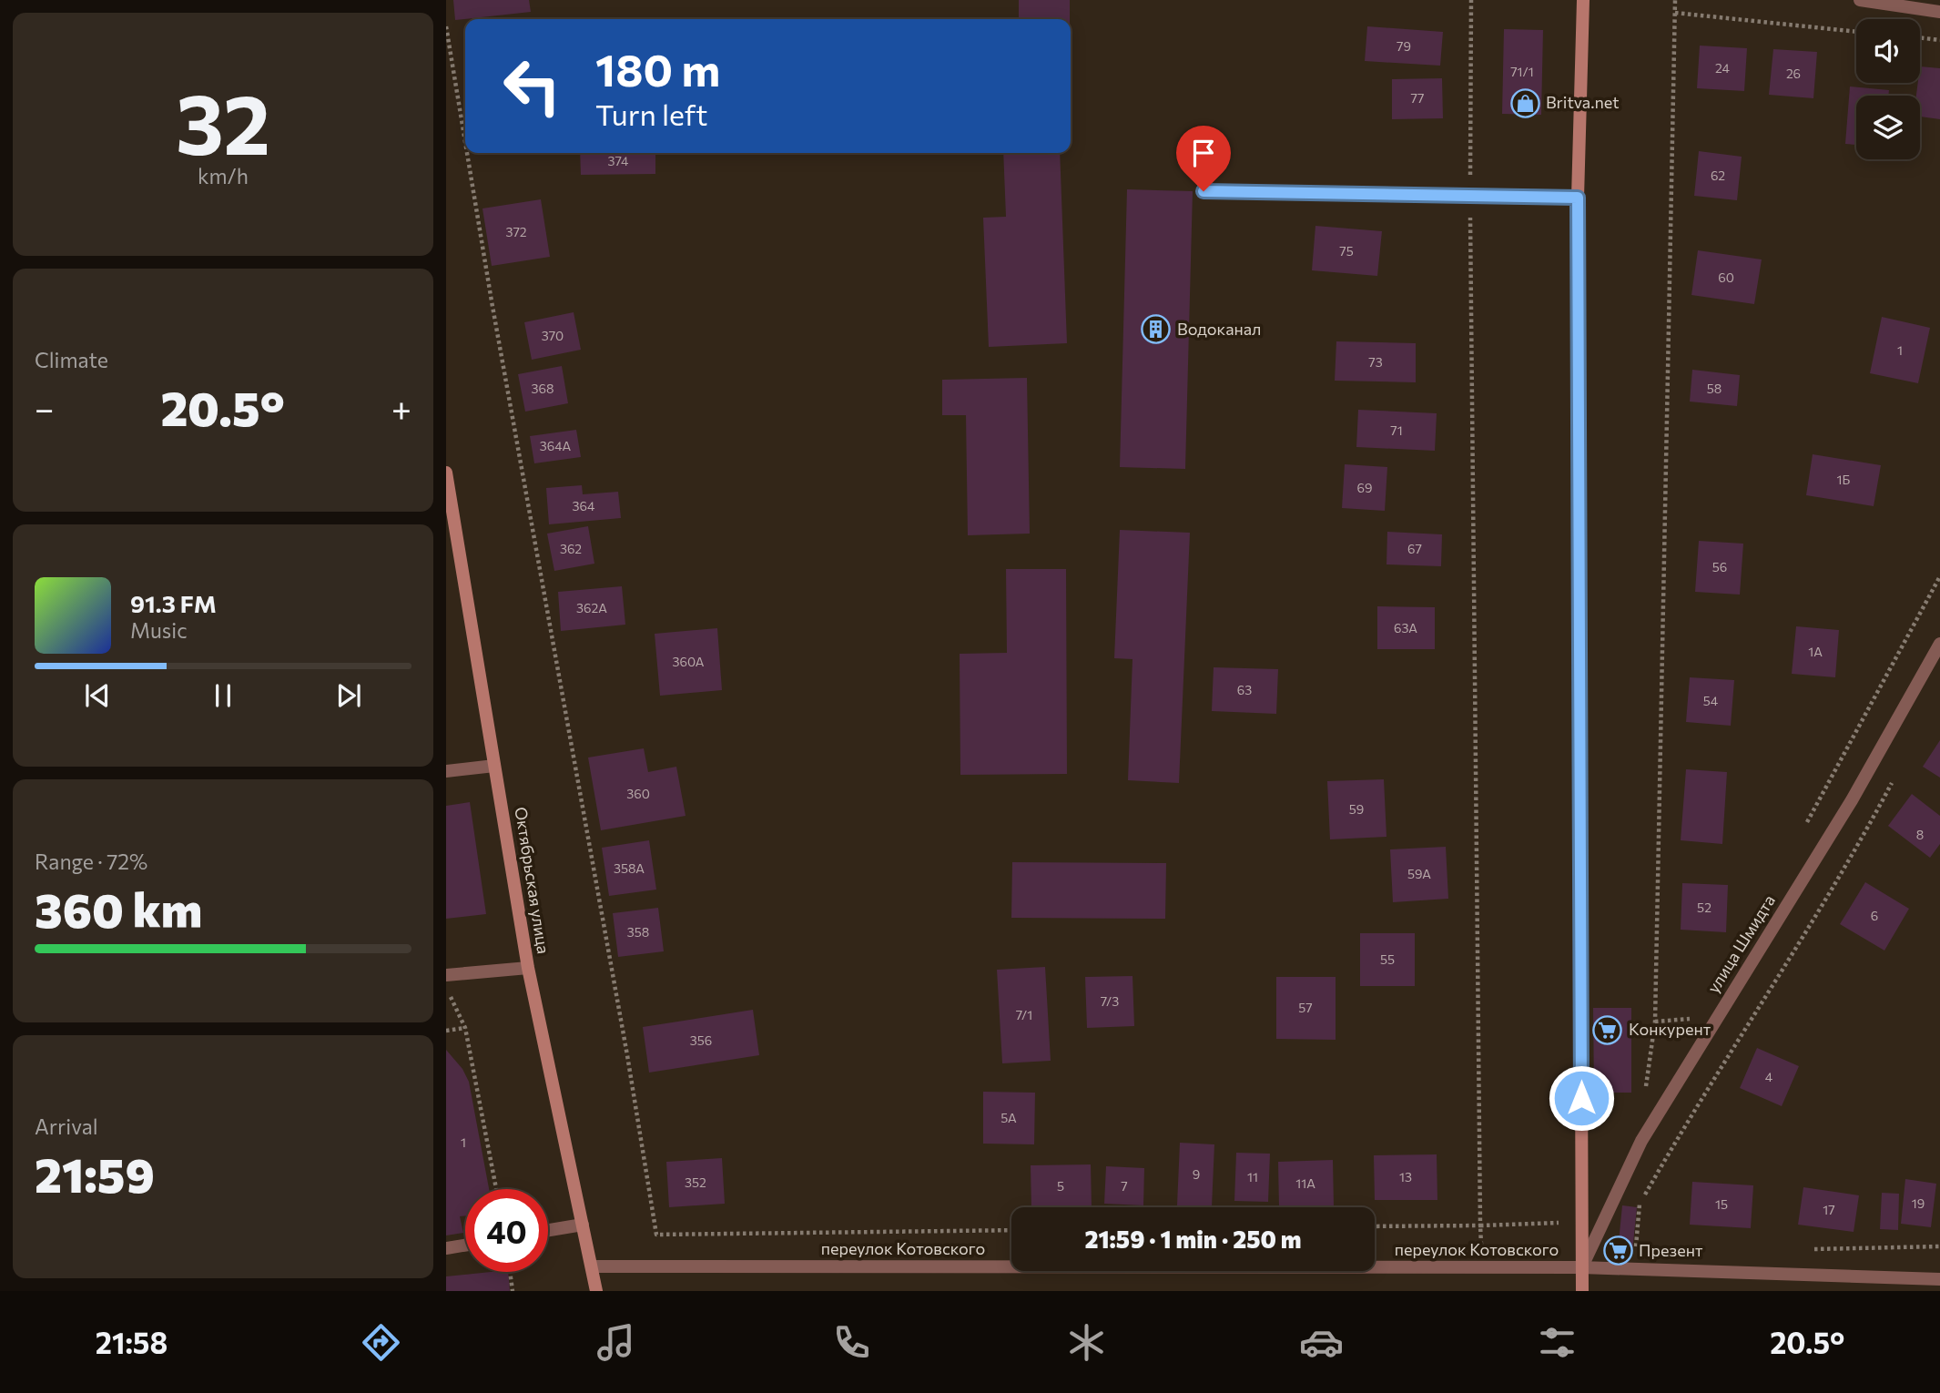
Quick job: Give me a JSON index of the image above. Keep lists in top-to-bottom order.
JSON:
{
  "streets": {
    "street": ["Октябрьская улица", "улица Шмидта", "переулок Котовского"]
  },
  "crossings": [
    ["Октябрьская улица", "переулок Котовского"],
    ["улица Шмидта", "переулок Котовского"]
  ],
  "places": {
    "shop": ["Britva.net"],
    "building": ["Водоканал"],
    "supermarket": ["Конкурент", "Презент"]
  },
  "house_numbers": [
    "79",
    "24",
    "71/1",
    "26",
    "77",
    "374",
    "62",
    "372",
    "75",
    "60",
    "370",
    "1",
    "73",
    "368",
    "58",
    "71",
    "364А",
    "1Б",
    "69",
    "364",
    "362",
    "67",
    "56",
    "362А",
    "63А",
    "1А",
    "360А",
    "63",
    "54",
    "360",
    "59",
    "8",
    "358А",
    "59А",
    "52",
    "6",
    "358",
    "55",
    "7/3",
    "57",
    "7/1",
    "356",
    "4",
    "5А",
    "1",
    "9",
    "11",
    "13",
    "352",
    "11А",
    "5",
    "7",
    "19",
    "15",
    "17"
  ],
  "page": {
    "tile": [
      ["32", "km/h"],
      "Climate",
      ["Range · 72%", "360 km"],
      ["Arrival", "21:59"]
    ],
    "turn": ["180 m", "Turn left"],
    "heat": ["−", "20.5°", "+"],
    "song": ["91.3 FM", "Music"],
    "limit": "40",
    "trip": "21:59 · 1 min · 250 m",
    "tabs": ["21:58", "20.5°"]
  }
}
